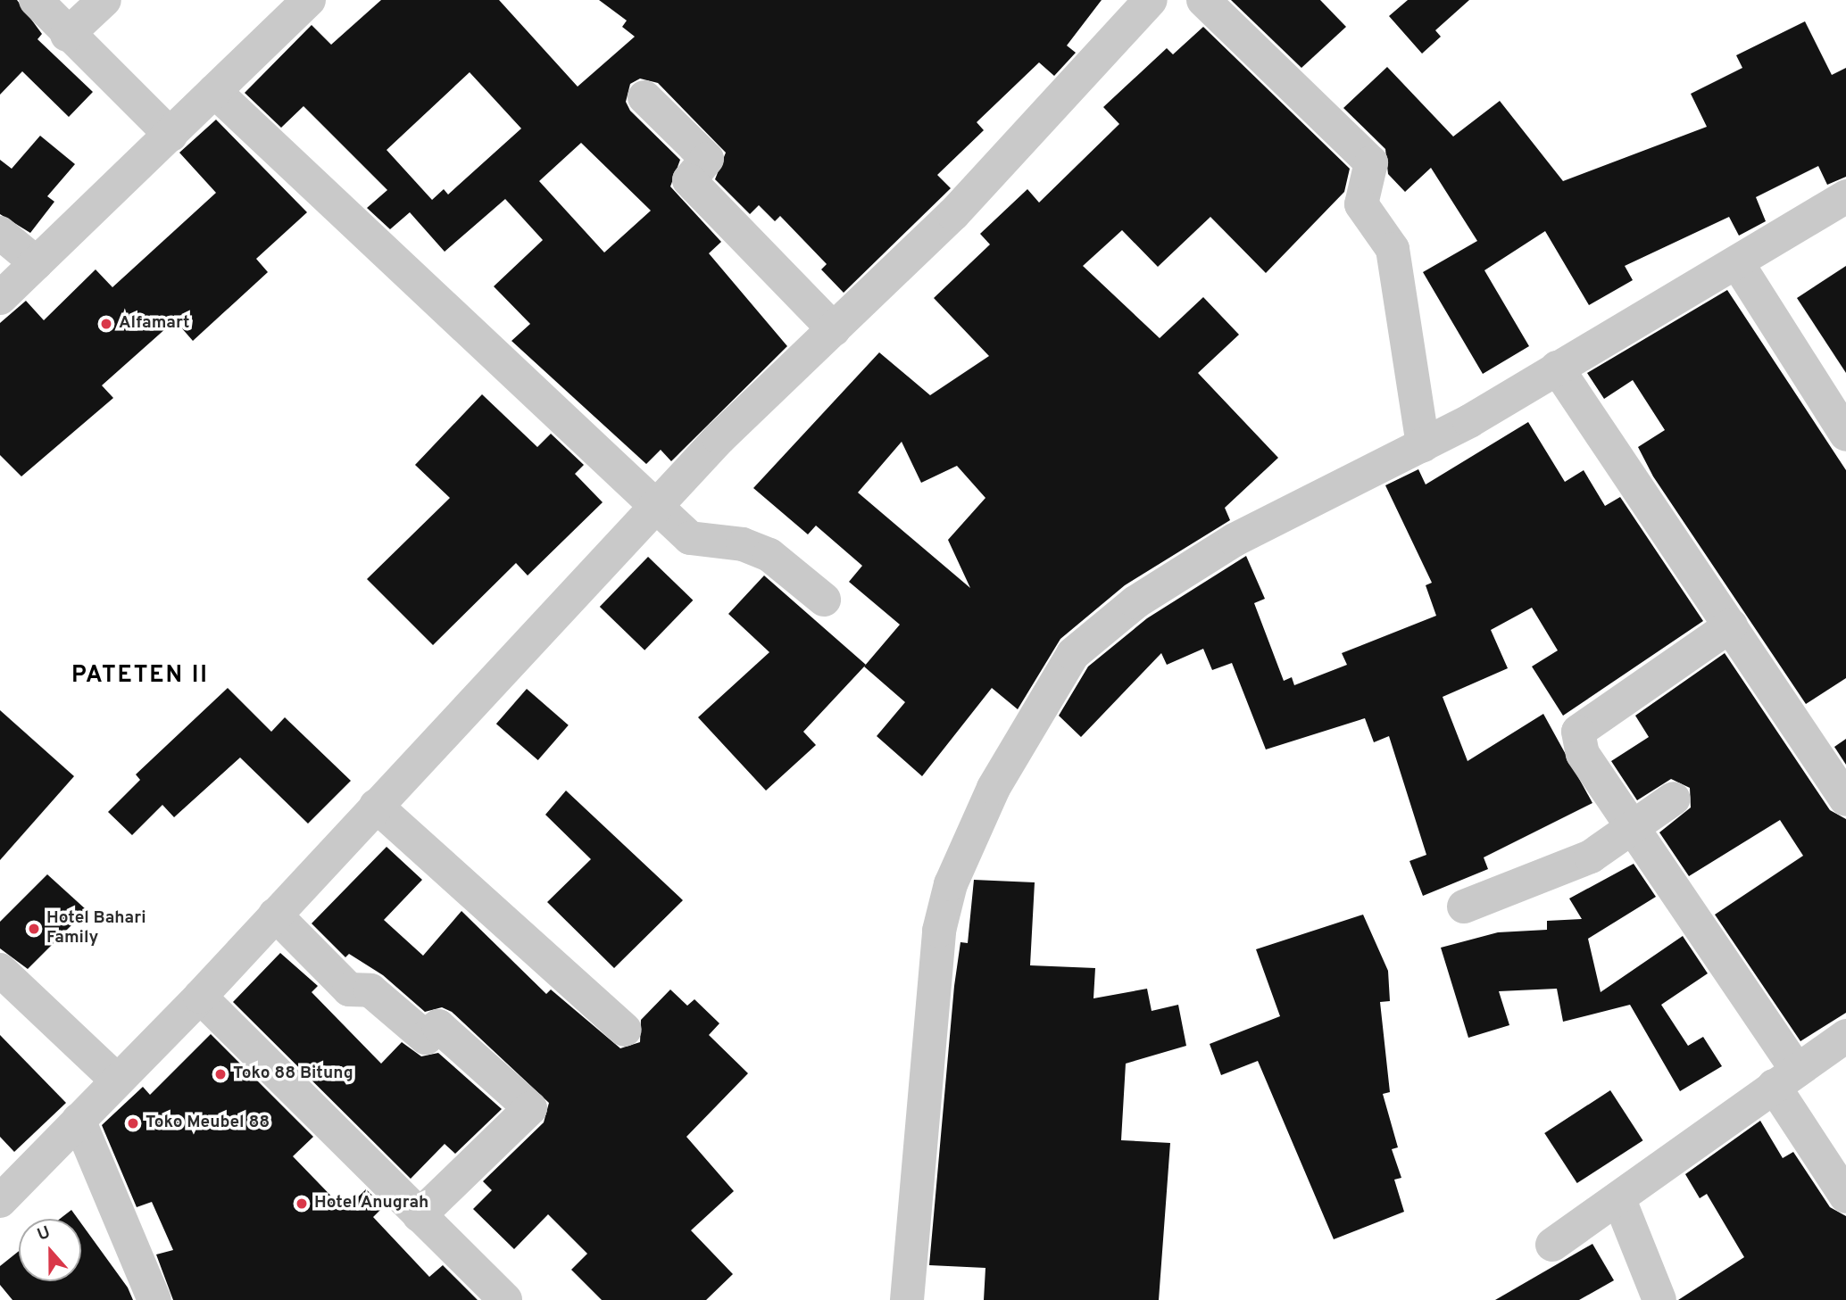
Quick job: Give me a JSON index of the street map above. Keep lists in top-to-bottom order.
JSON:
{
  "districts": ["PATETEN II"],
  "places": [
    "Alfamart",
    "Hotel Bahari Family",
    "Toko 88 Bitung",
    "Toko Meubel 88",
    "Hotel Anugrah"
  ],
  "north": "top"
}
